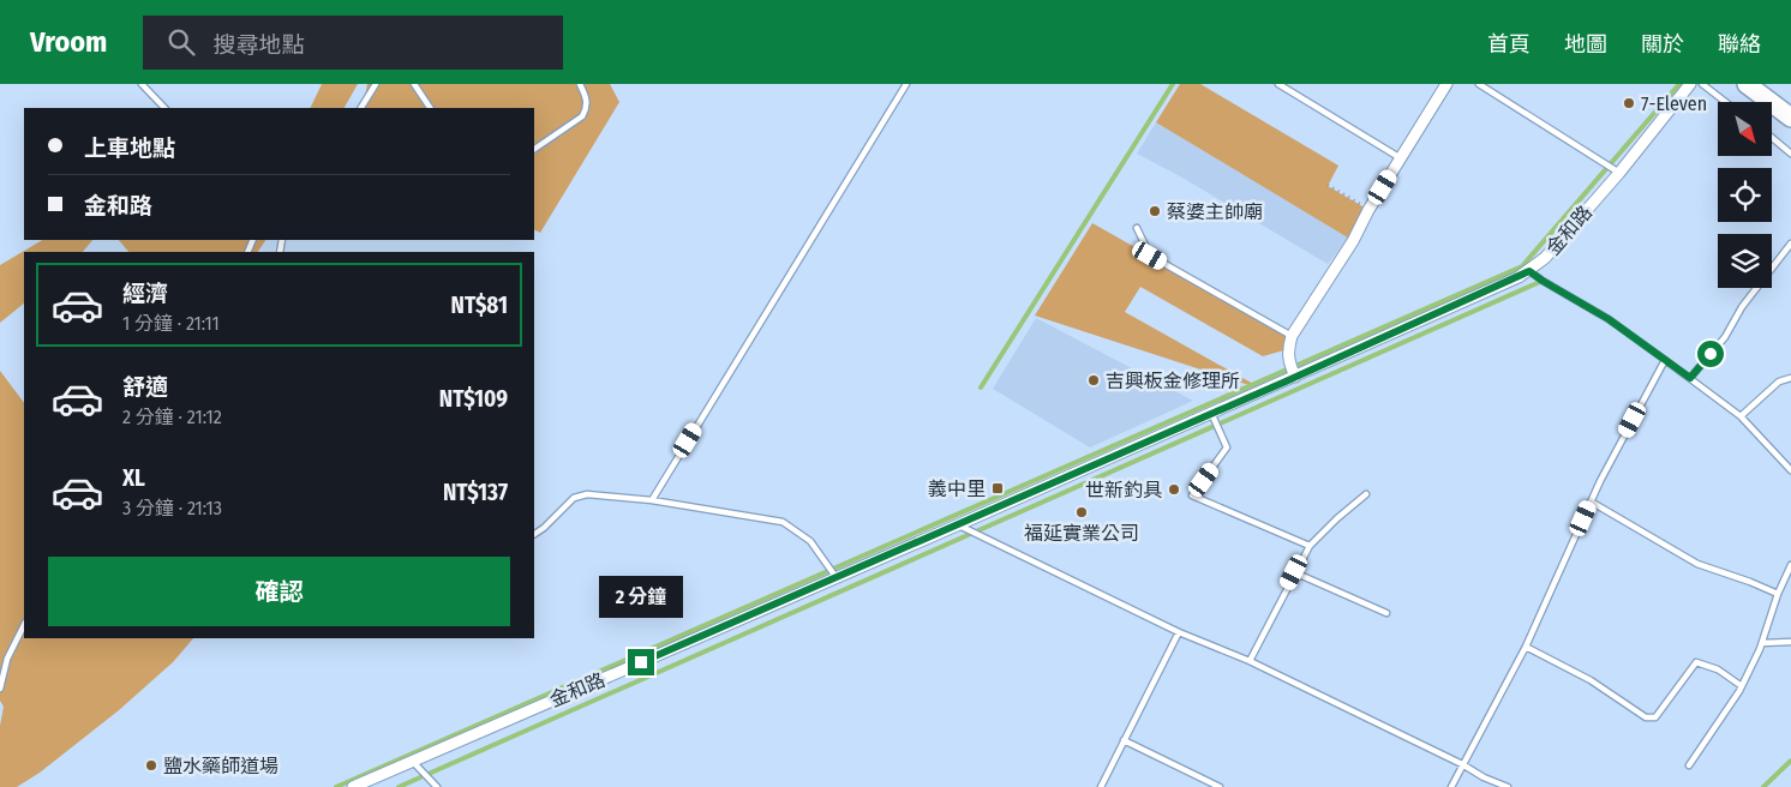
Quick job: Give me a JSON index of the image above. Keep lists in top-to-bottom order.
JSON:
{
  "streets": {
    "street": ["金和路"]
  },
  "places": {
    "other": [
      "7-Eleven",
      "蔡婆主帥廟",
      "吉興板金修理所",
      "世新釣具",
      "福延實業公司",
      "鹽水藥師道場"
    ],
    "transit": ["義中里"]
  },
  "north": "bottom right",
  "page": {
    "header": "Vroom",
    "search": "搜尋地點",
    "nav": [
      "首頁",
      "地圖",
      "關於",
      "聯絡"
    ],
    "banner": ["上車地點", "金和路"],
    "list": [
      {
        "name": "經濟",
        "note": "1 分鐘 · 21:11",
        "value": "NT$81"
      },
      {
        "name": "舒適",
        "note": "2 分鐘 · 21:12",
        "value": "NT$109"
      },
      {
        "name": "XL",
        "note": "3 分鐘 · 21:13",
        "value": "NT$137"
      }
    ],
    "buttons": "確認",
    "bubble": "2 分鐘"
  }
}
